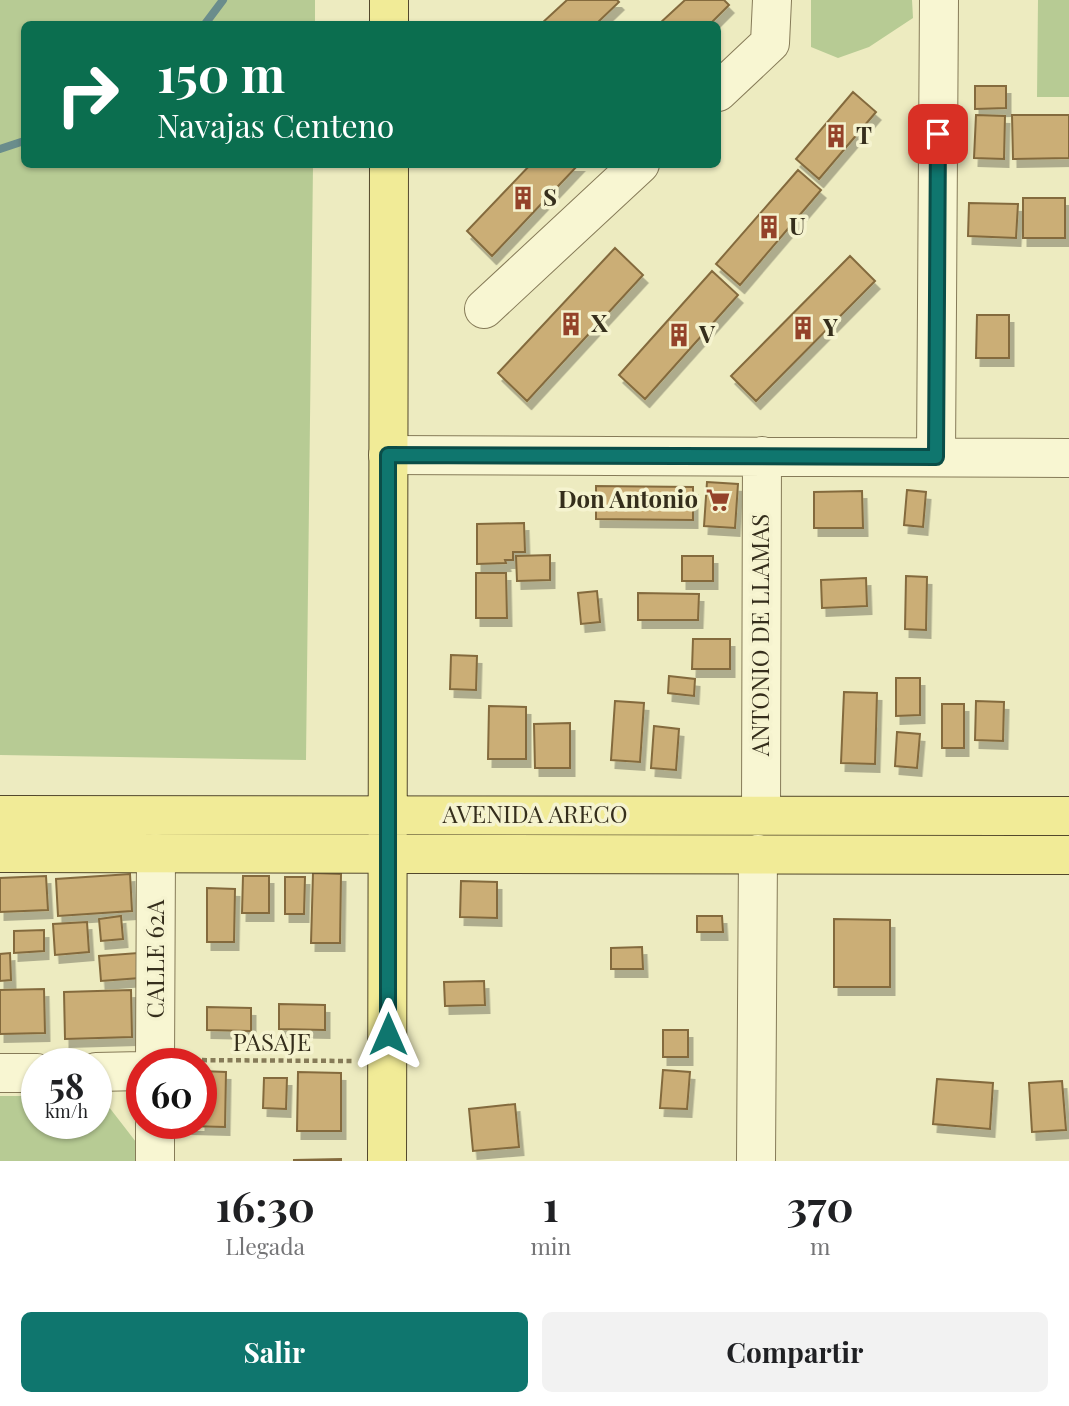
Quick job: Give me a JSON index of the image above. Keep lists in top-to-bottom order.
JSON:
{
  "streets": {
    "main road": ["AVENIDA ARECO"],
    "street": ["ANTONIO DE LLAMAS", "CALLE 62A"],
    "path": ["PASAJE"]
  },
  "crossings": [
    ["ANTONIO DE LLAMAS", "AVENIDA ARECO"],
    ["AVENIDA ARECO", "CALLE 62A"]
  ],
  "places": {
    "building": [
      "T",
      "S",
      "U",
      "X",
      "Y",
      "V"
    ],
    "supermarket": ["Don Antonio"]
  },
  "page": {
    "turn": ["150 m", "Navajas Centeno"],
    "speed": "58 km/h",
    "limit": "60",
    "eta": [
      "16:30",
      "Llegada",
      "1",
      "min",
      "370",
      "m"
    ],
    "buttons": ["Salir", "Compartir"]
  }
}
